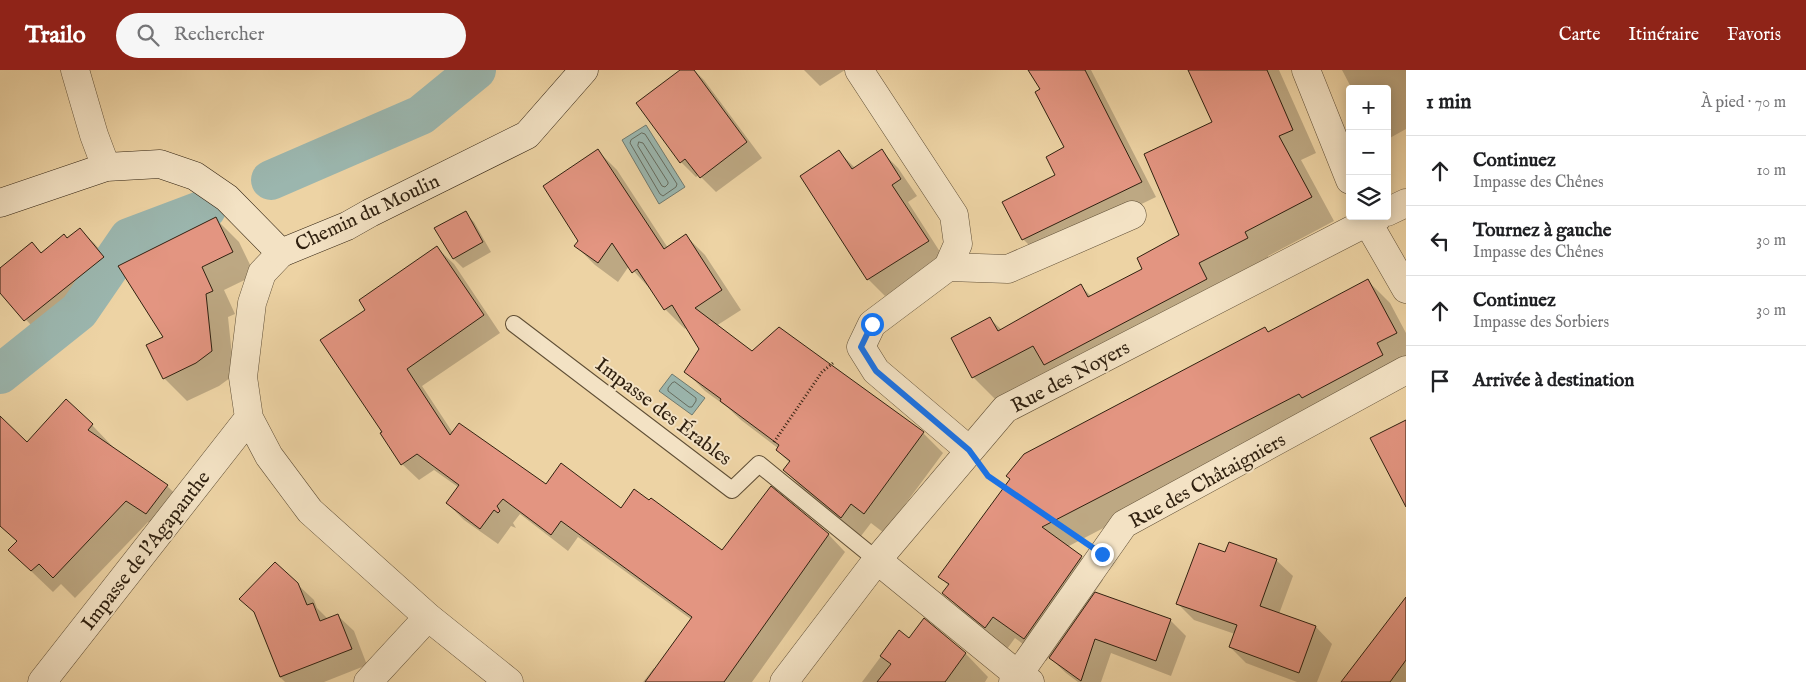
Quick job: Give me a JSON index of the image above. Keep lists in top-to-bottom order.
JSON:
{
  "streets": {
    "street": [
      "Chemin du Moulin",
      "Rue des Noyers",
      "Rue des Châtaigniers",
      "Impasse de l'Agapanthe"
    ],
    "lane": ["Impasse des Érables"]
  },
  "crossings": [
    ["Rue des Noyers", "Impasse des Érables"]
  ],
  "page": {
    "header": "Trailo",
    "search": "Rechercher",
    "nav": ["Carte", "Itinéraire", "Favoris"],
    "heading": ["1 min", "À pied · 70 m"],
    "map_buttons": ["+", "−"],
    "list": [
      ["Continuez", "Impasse des Chênes", "10 m"],
      ["Tournez à gauche", "Impasse des Chênes", "30 m"],
      ["Continuez", "Impasse des Sorbiers", "30 m"],
      "Arrivée à destination"
    ]
  }
}
